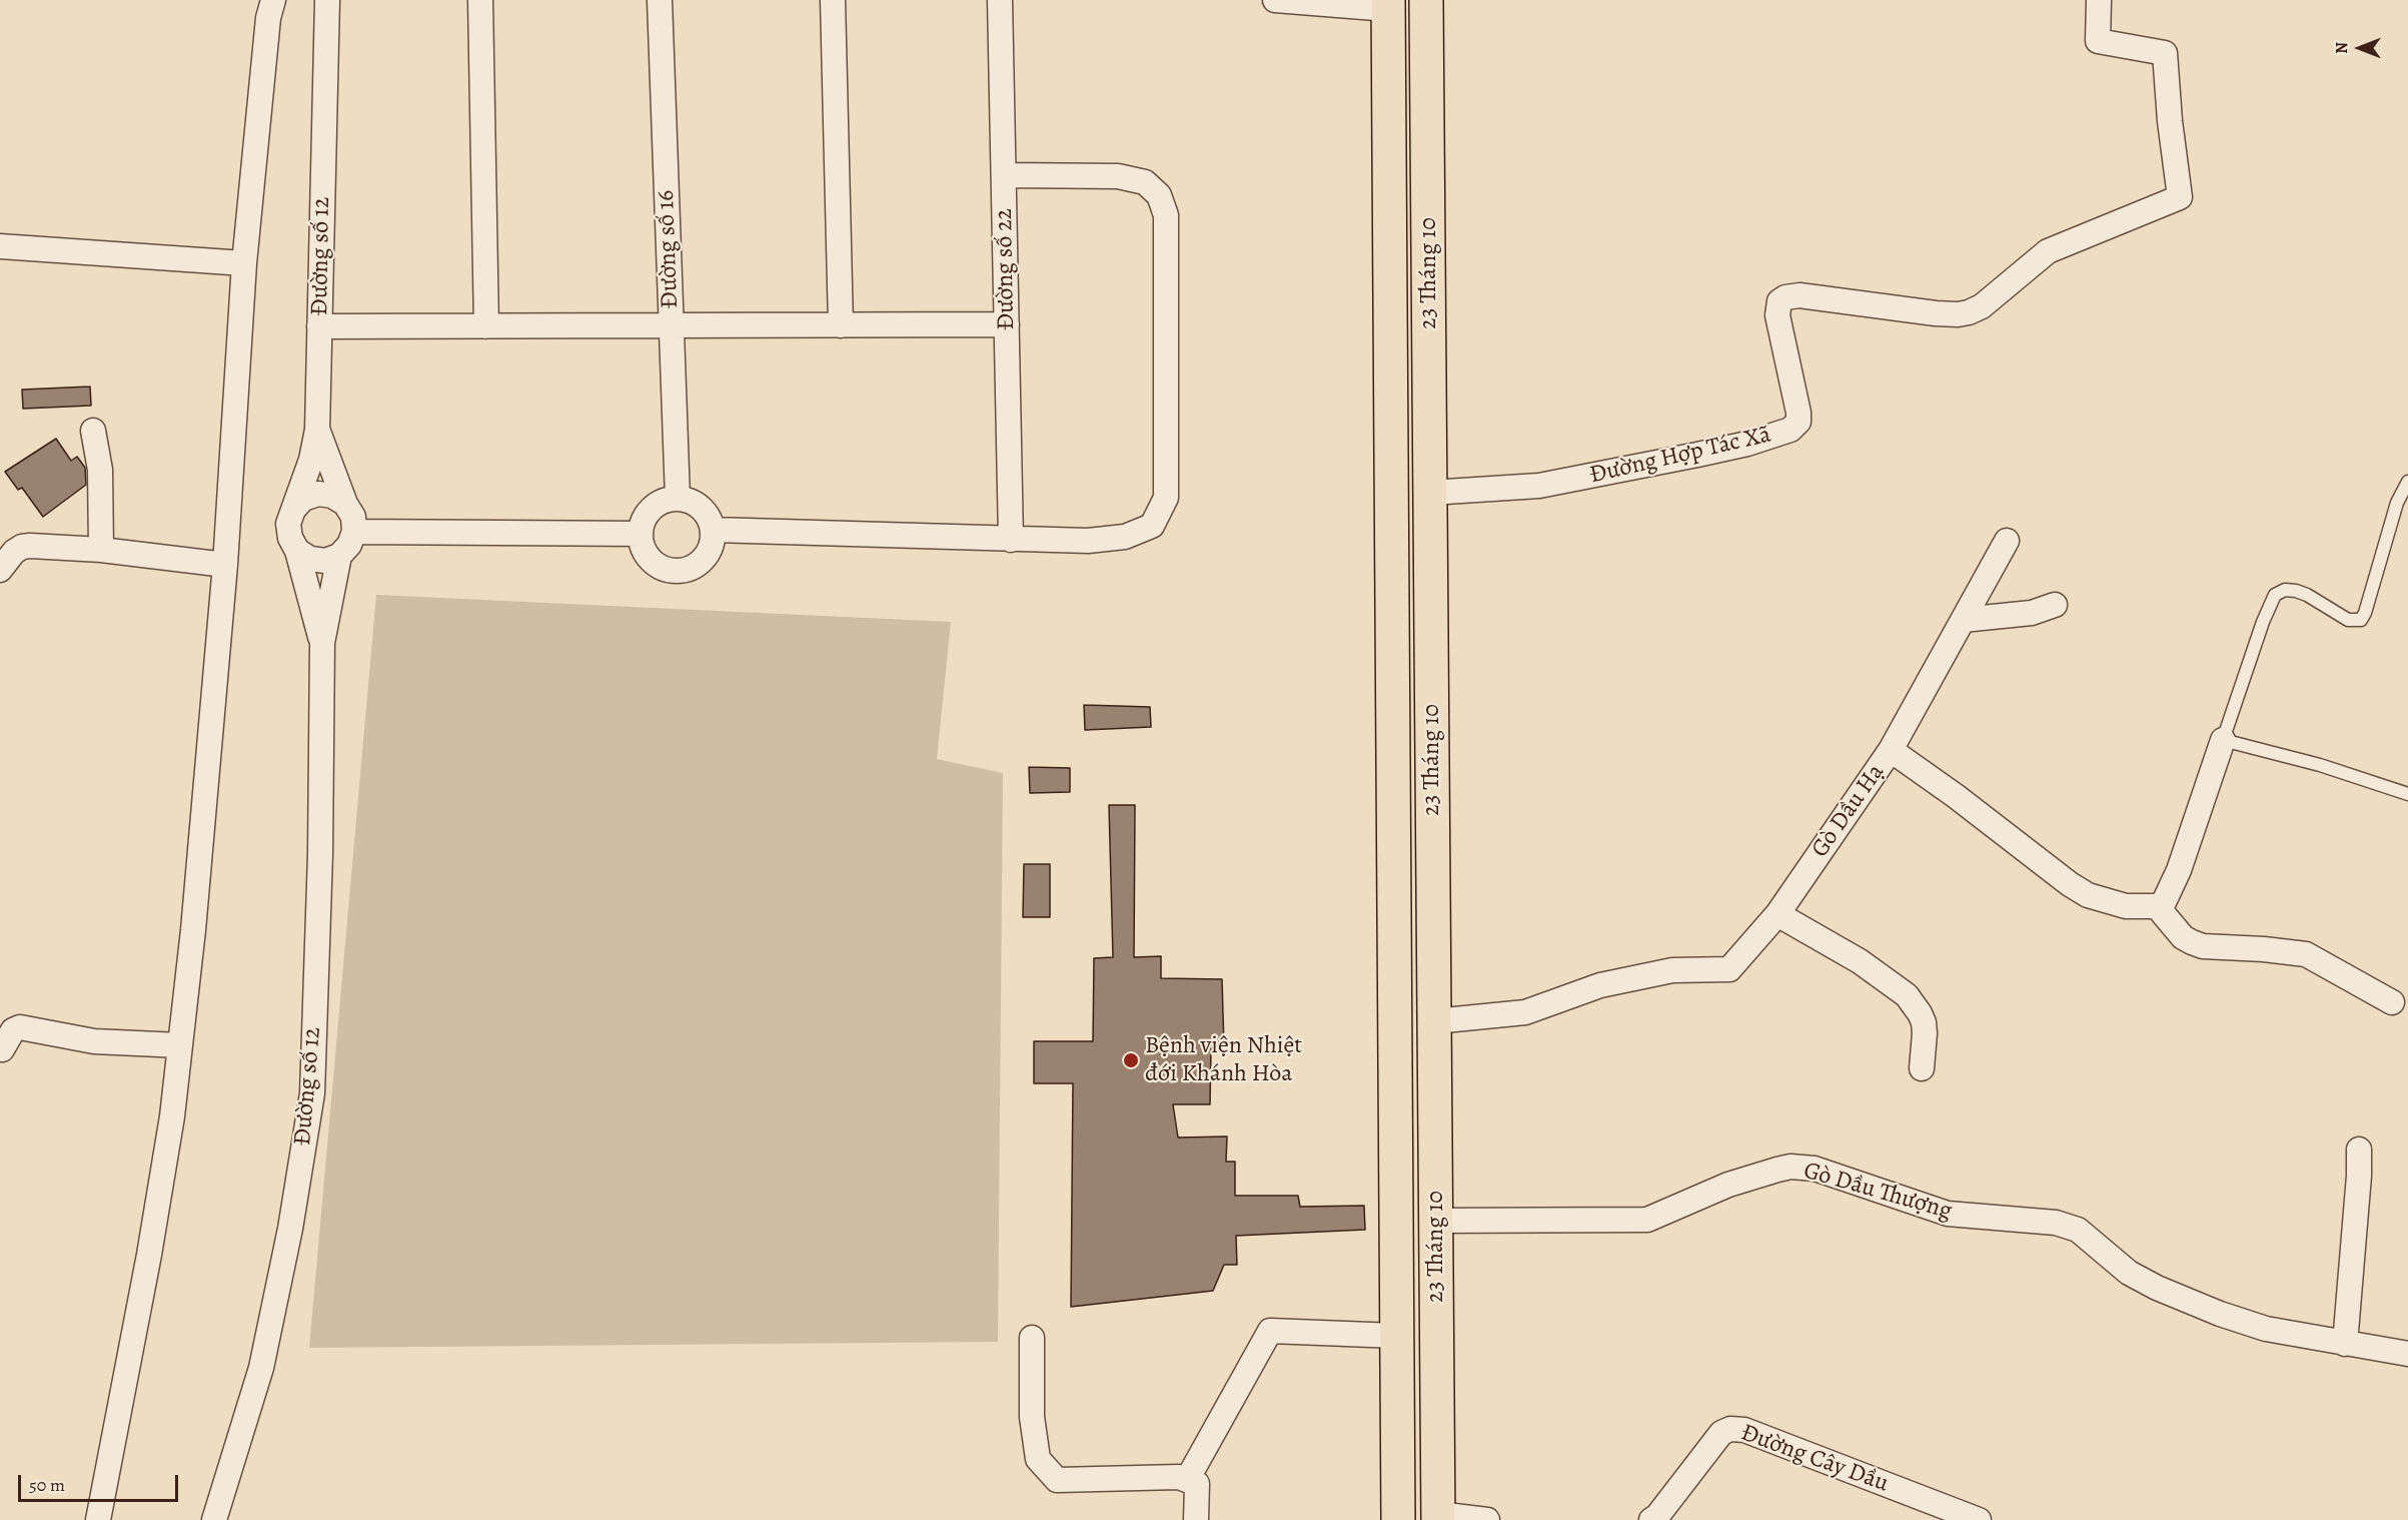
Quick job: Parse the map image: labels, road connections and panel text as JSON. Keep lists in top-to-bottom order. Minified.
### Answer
{"streets":{"main road":["23 Tháng 10"],"street":["Đường số 16","Đường số 12","Đường số 22","Đường Hợp Tác Xã","Gò Dầu Hạ","Gò Dầu Thượng","Đường Cây Dầu"]},"crossings":[["23 Tháng 10","Đường Hợp Tác Xã"],["23 Tháng 10","Gò Dầu Hạ"],["23 Tháng 10","Gò Dầu Thượng"]],"places":["Bệnh viện Nhiệt đới Khánh Hòa"],"scale_bar":"50 m","north":"left"}
